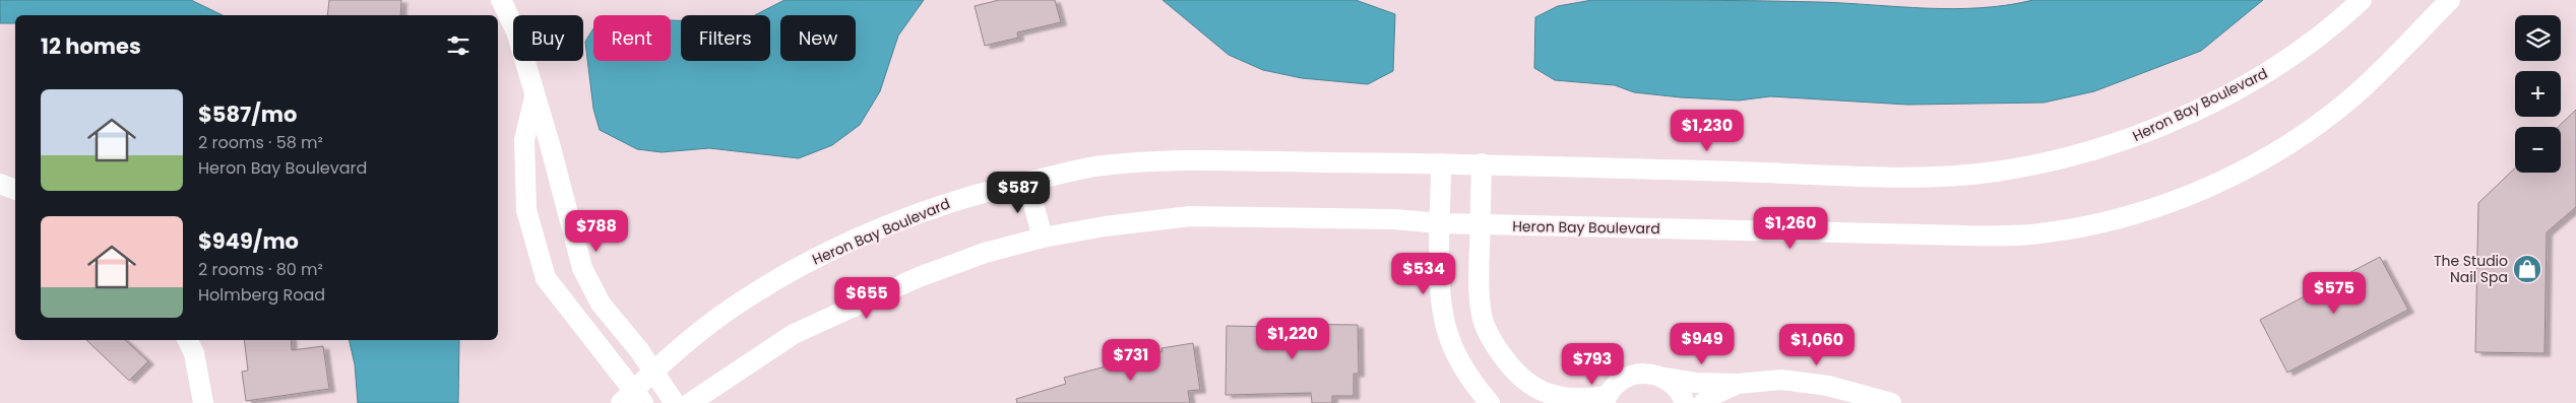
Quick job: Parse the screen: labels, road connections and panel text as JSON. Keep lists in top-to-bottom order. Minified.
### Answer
{"streets":{"street":["Heron Bay Boulevard"]},"places":{"shop":["The Studio Nail Spa"]},"page":{"map_buttons":["+","−"],"chip":["Buy","Rent","Filters","New"],"heading":"12 homes","list":[{"name":"$587/mo","note":"2 rooms · 58 m² · Heron Bay Boulevard"},{"name":"$949/mo","note":"2 rooms · 80 m² · Holmberg Road"}],"price":["$1,230","$587","$1,260","$788","$534","$575","$655","$1,220","$949","$1,060","$731","$793"]}}
